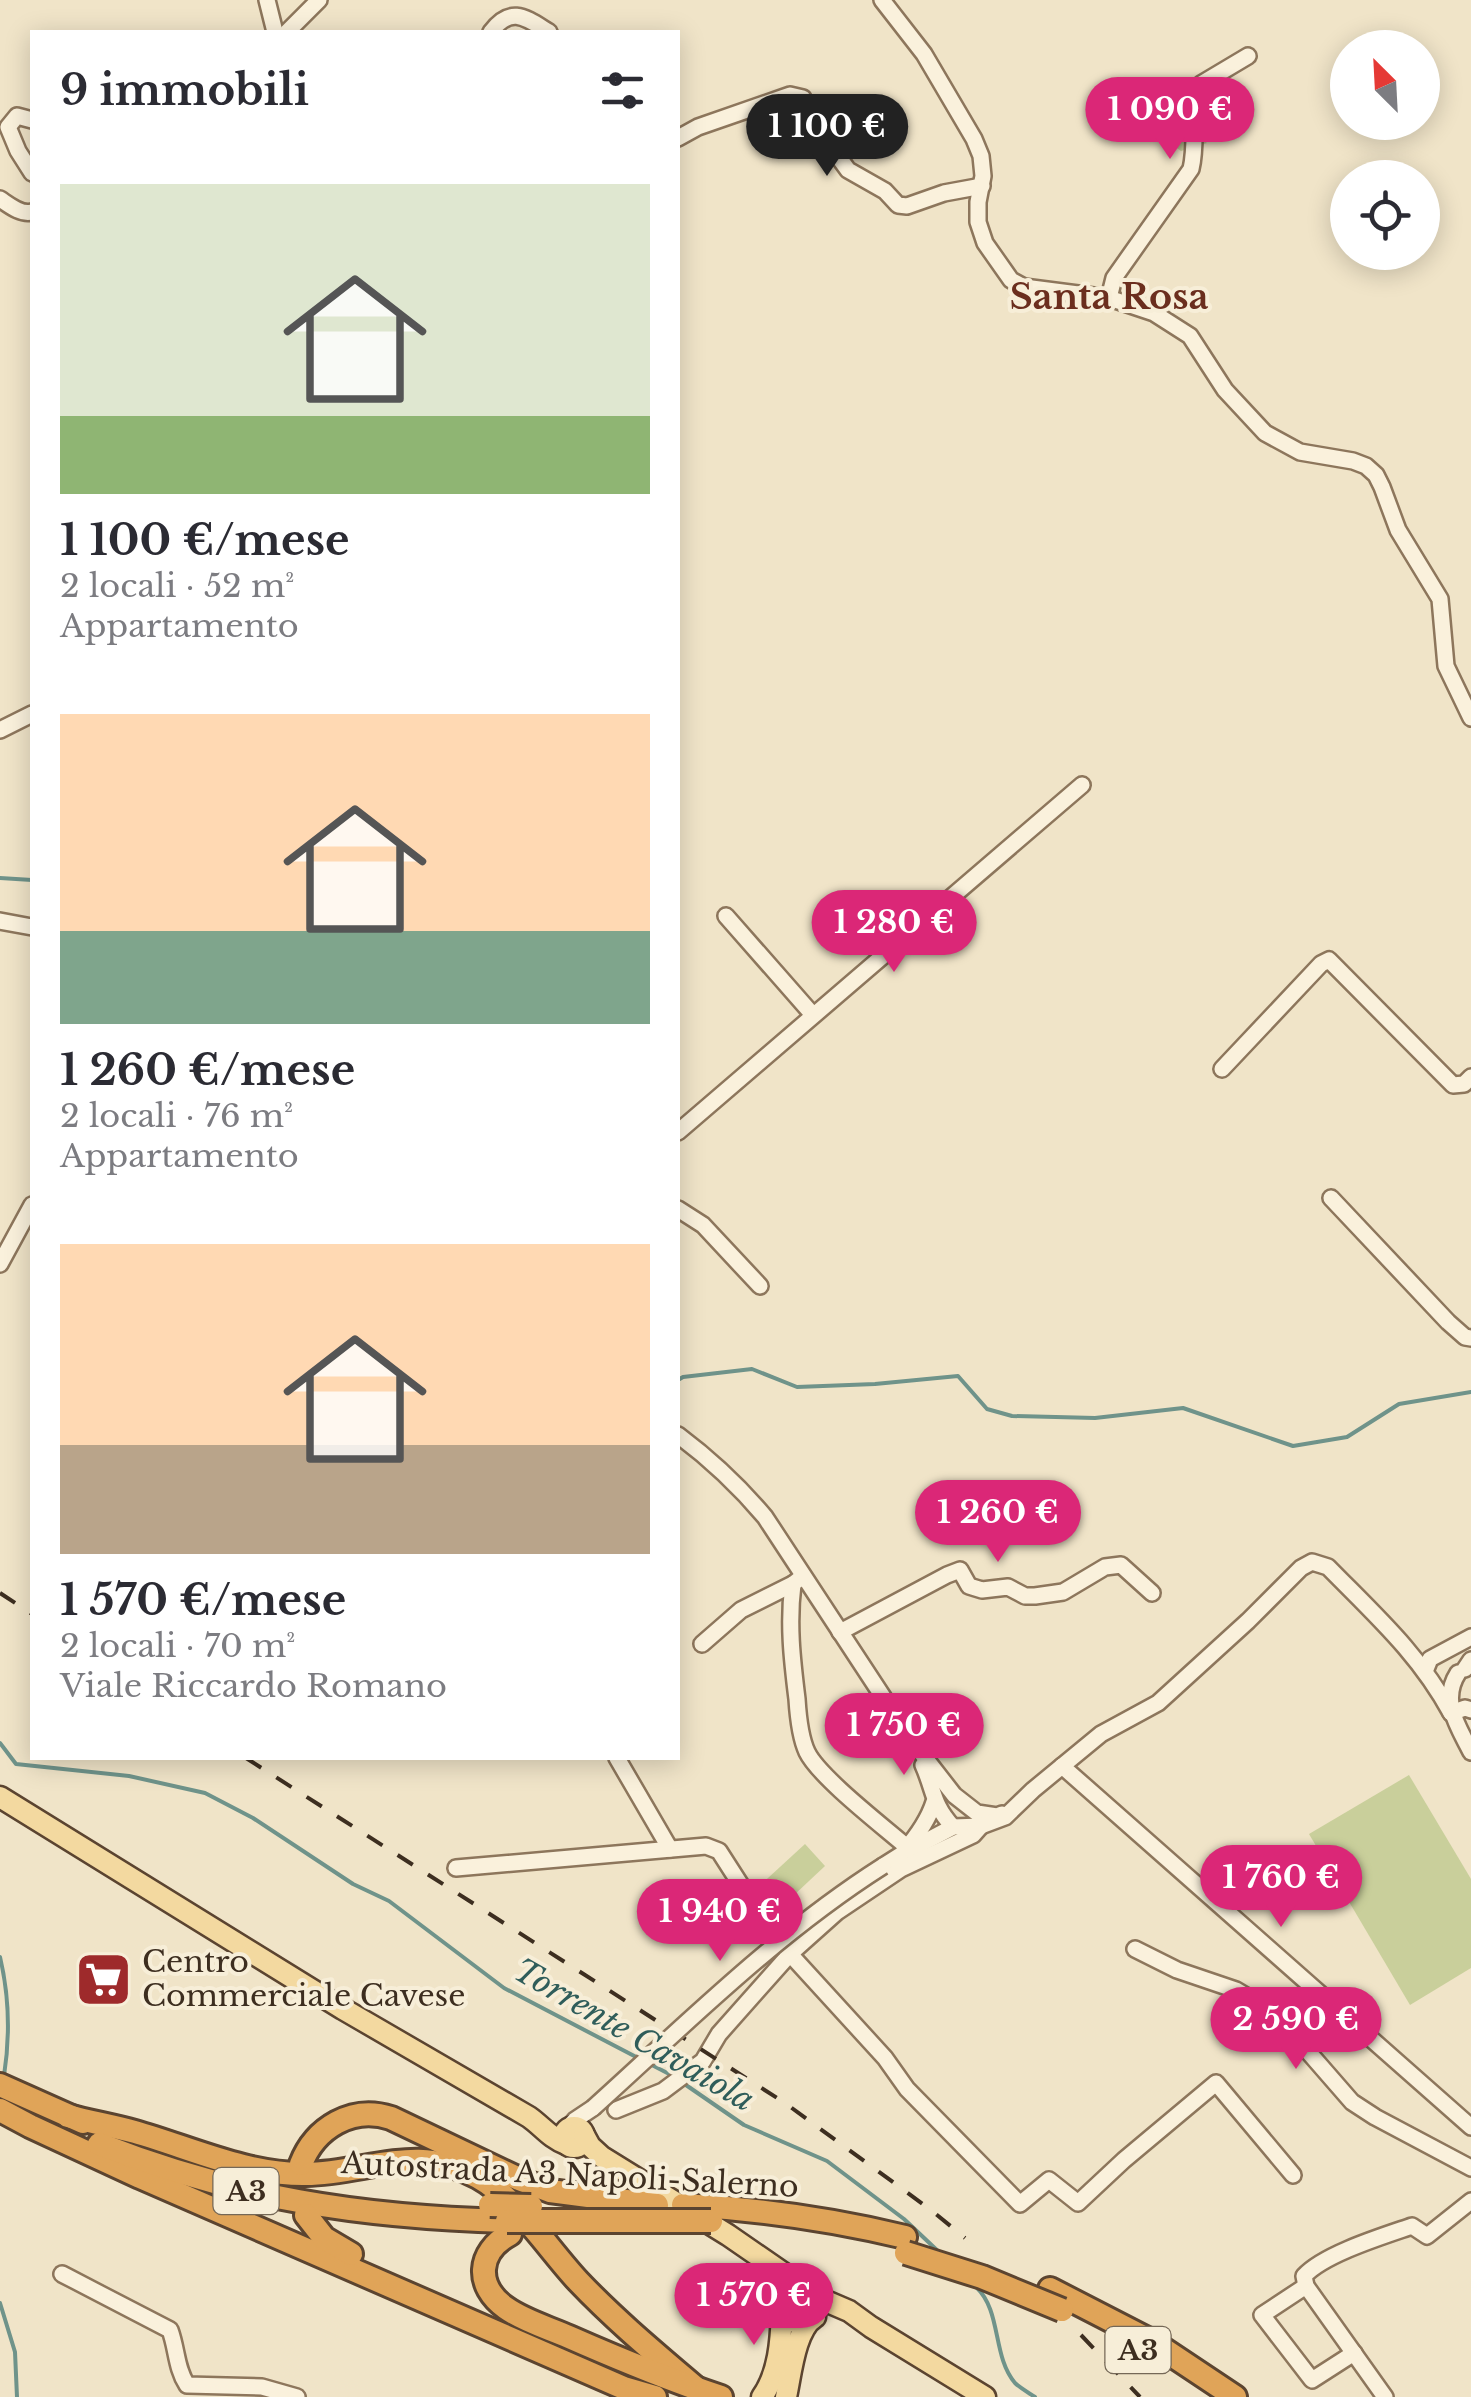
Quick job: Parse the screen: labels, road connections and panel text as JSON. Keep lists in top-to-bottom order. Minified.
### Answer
{"streets":{"highway":["Autostrada A3 Napoli-Salerno","A3"]},"crossings":[["Autostrada A3 Napoli-Salerno","A3"]],"districts":["Santa Rosa"],"water":["Torrente Cavaiola"],"places":{"supermarket":["Centro Commerciale Cavese"]},"north":"top left","page":{"heading":"9 immobili","price":["1 090 €","1 100 €","1 280 €","1 260 €","1 750 €","1 760 €","1 940 €","2 590 €","1 570 €"],"list":[{"name":"1 100 €/mese","note":"2 locali · 52 m² · Appartamento"},{"name":"1 260 €/mese","note":"2 locali · 76 m² · Appartamento"},{"name":"1 570 €/mese","note":"2 locali · 70 m² · Viale Riccardo Romano"}]}}
